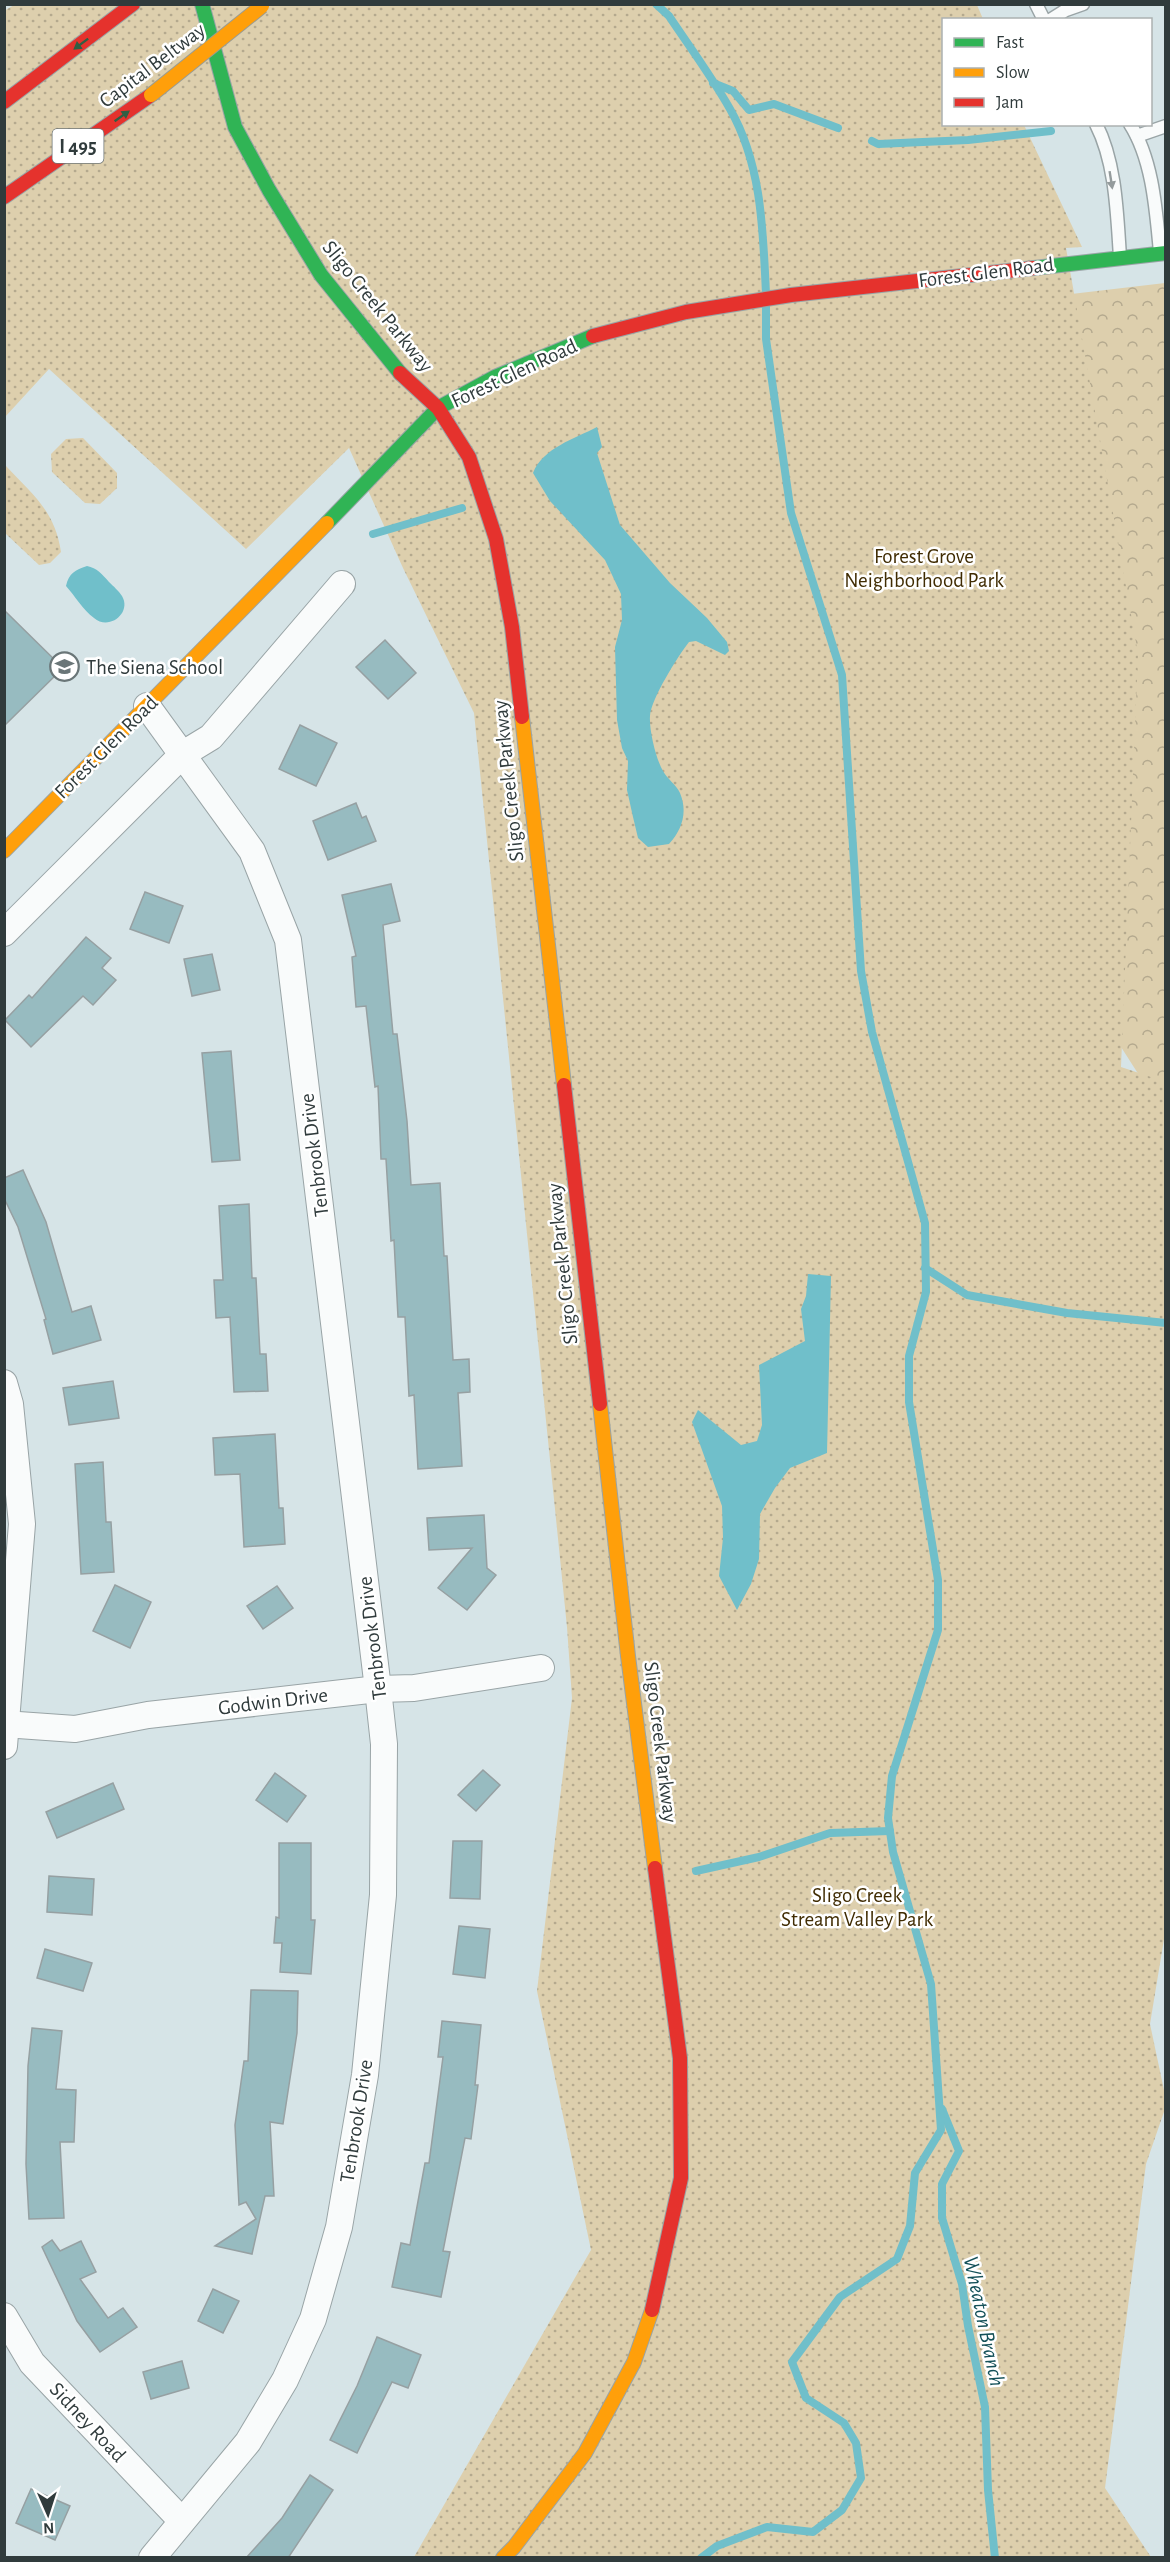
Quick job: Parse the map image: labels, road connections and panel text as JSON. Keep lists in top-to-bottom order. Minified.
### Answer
{"streets":{"main road":["Capital Beltway","I 495","Forest Glen Road","Sligo Creek Parkway"],"street":["Tenbrook Drive","Godwin Drive","Sidney Road"]},"crossings":[["Forest Glen Road","Sligo Creek Parkway"],["Forest Glen Road","Tenbrook Drive"],["Tenbrook Drive","Godwin Drive"],["Tenbrook Drive","Sidney Road"]],"water":["Wheaton Branch"],"parks":["Forest Grove Neighborhood Park","Sligo Creek Stream Valley Park"],"places":{"school or university":["The Siena School"]},"legend":["Fast","Slow","Jam"],"north":"bottom"}
